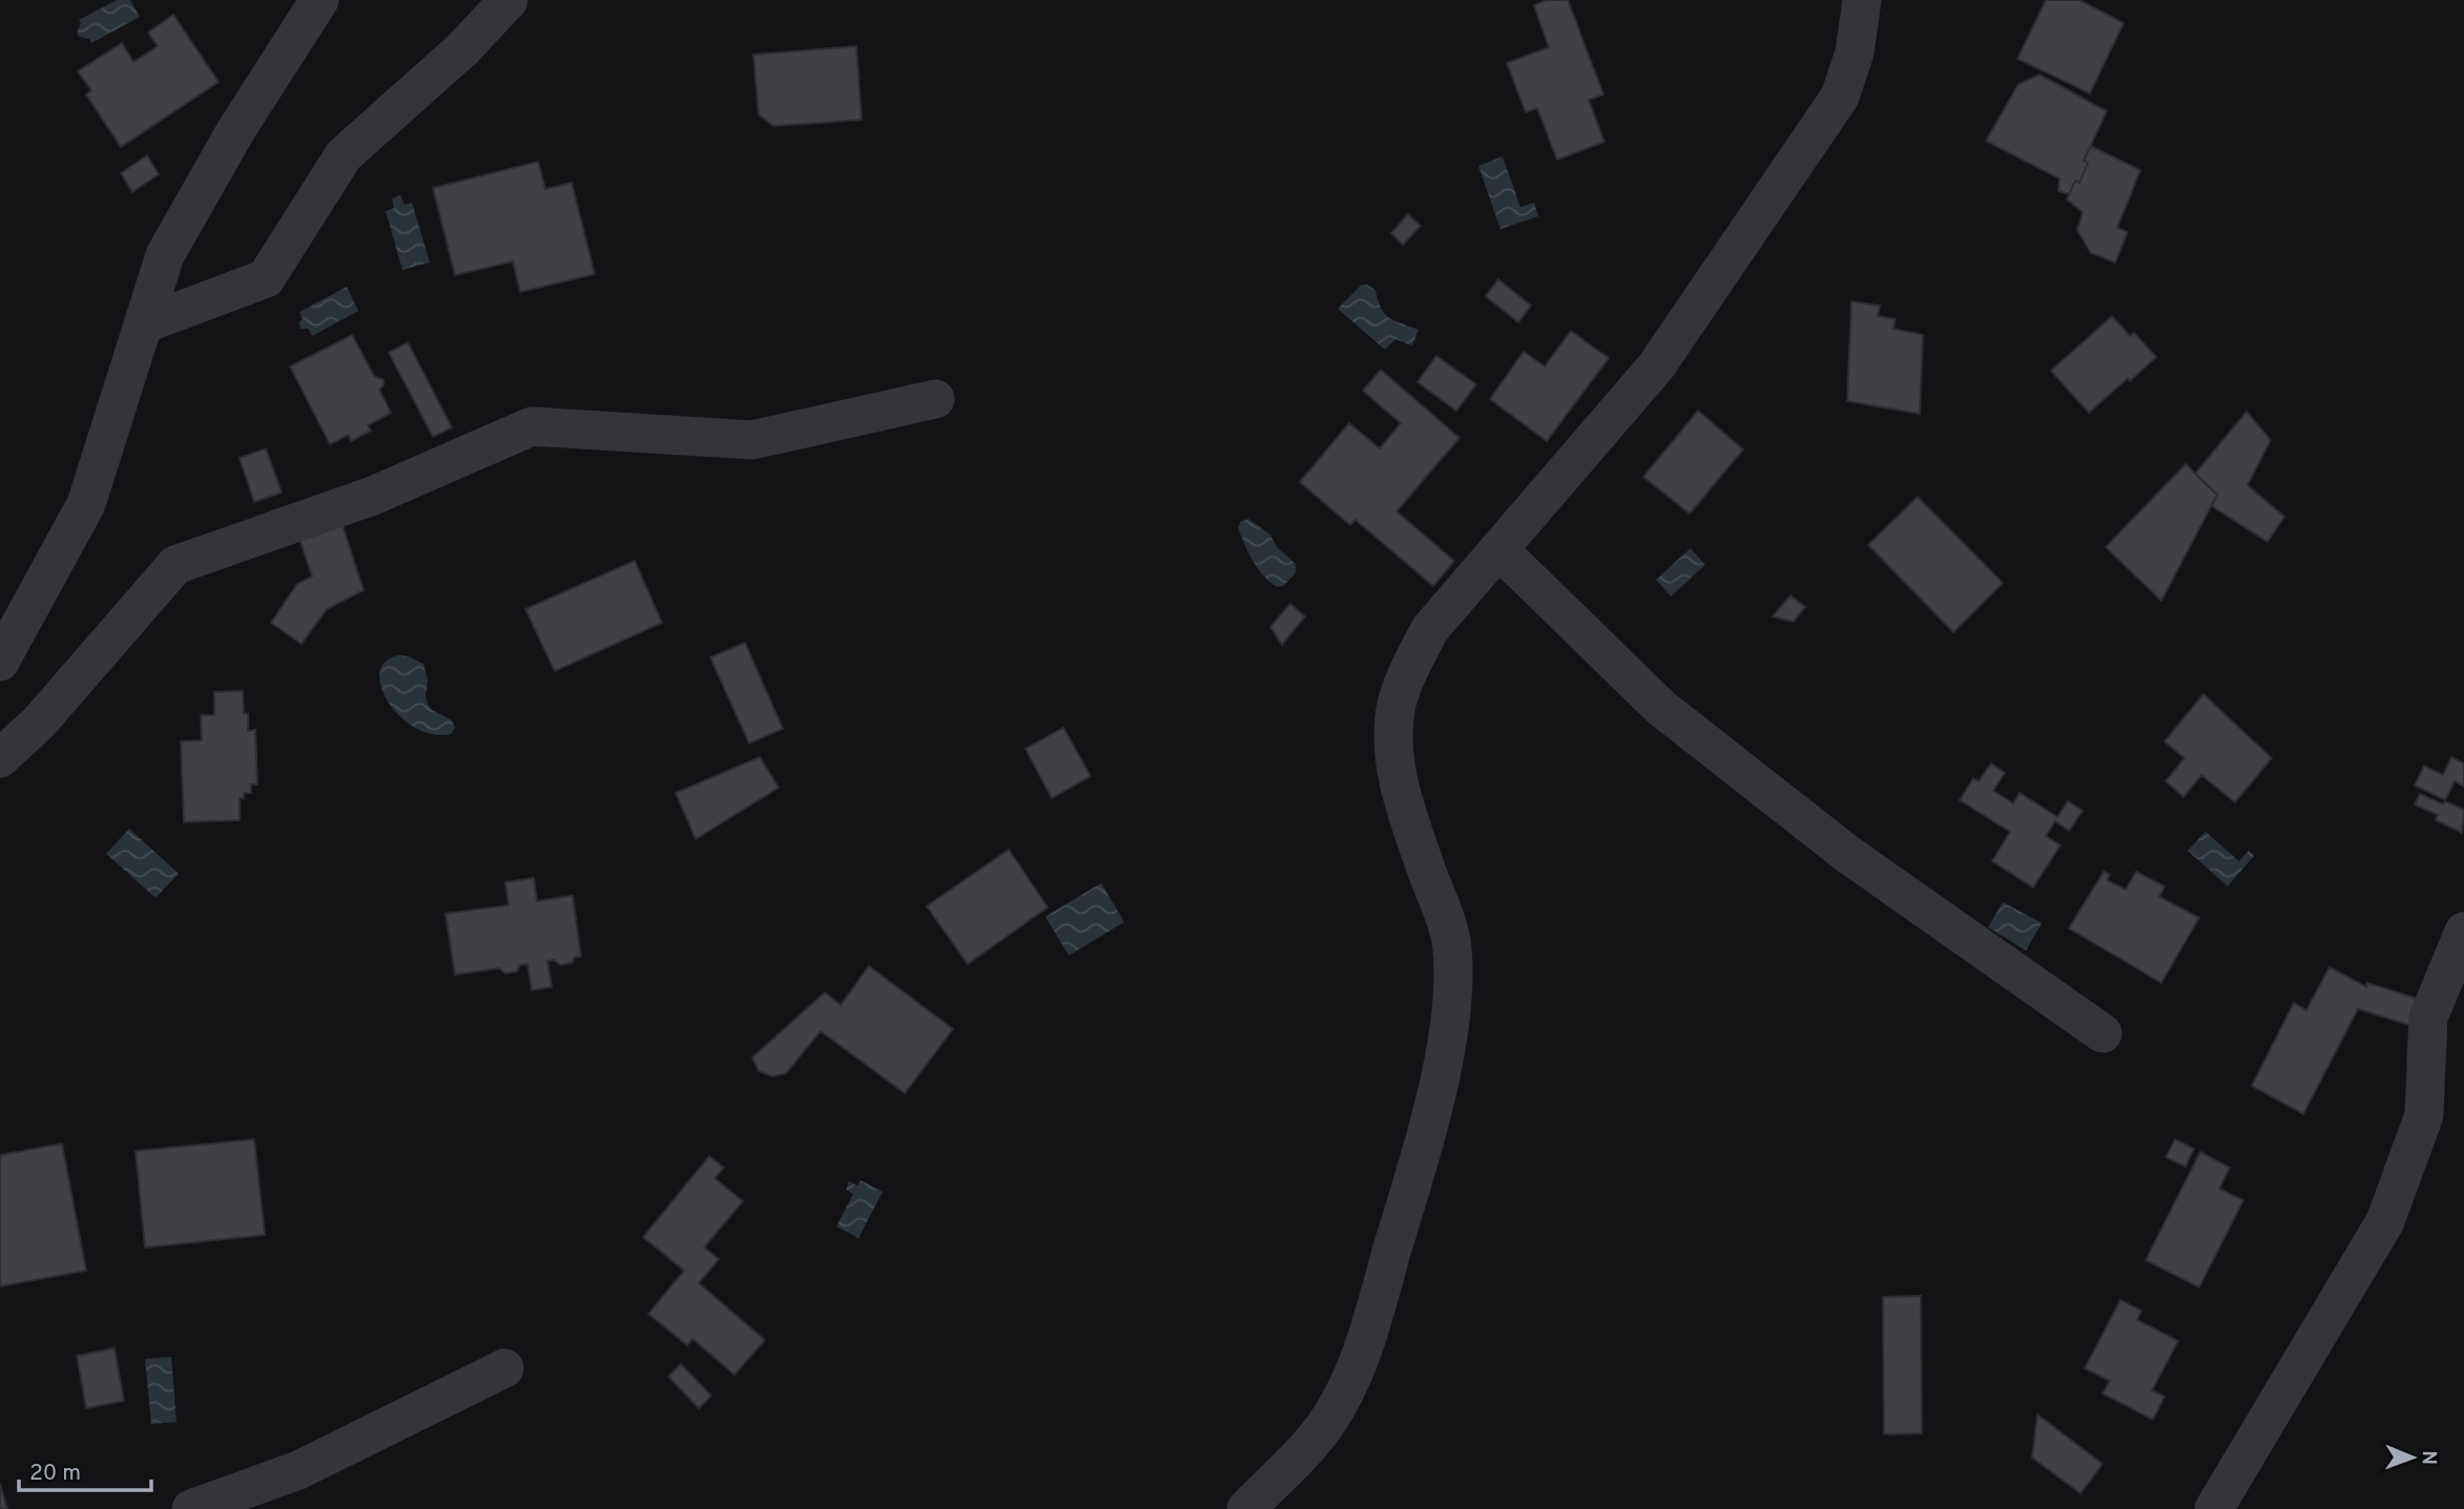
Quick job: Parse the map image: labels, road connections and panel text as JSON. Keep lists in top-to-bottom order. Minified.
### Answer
{"scale_bar":"20 m","north":"right"}
